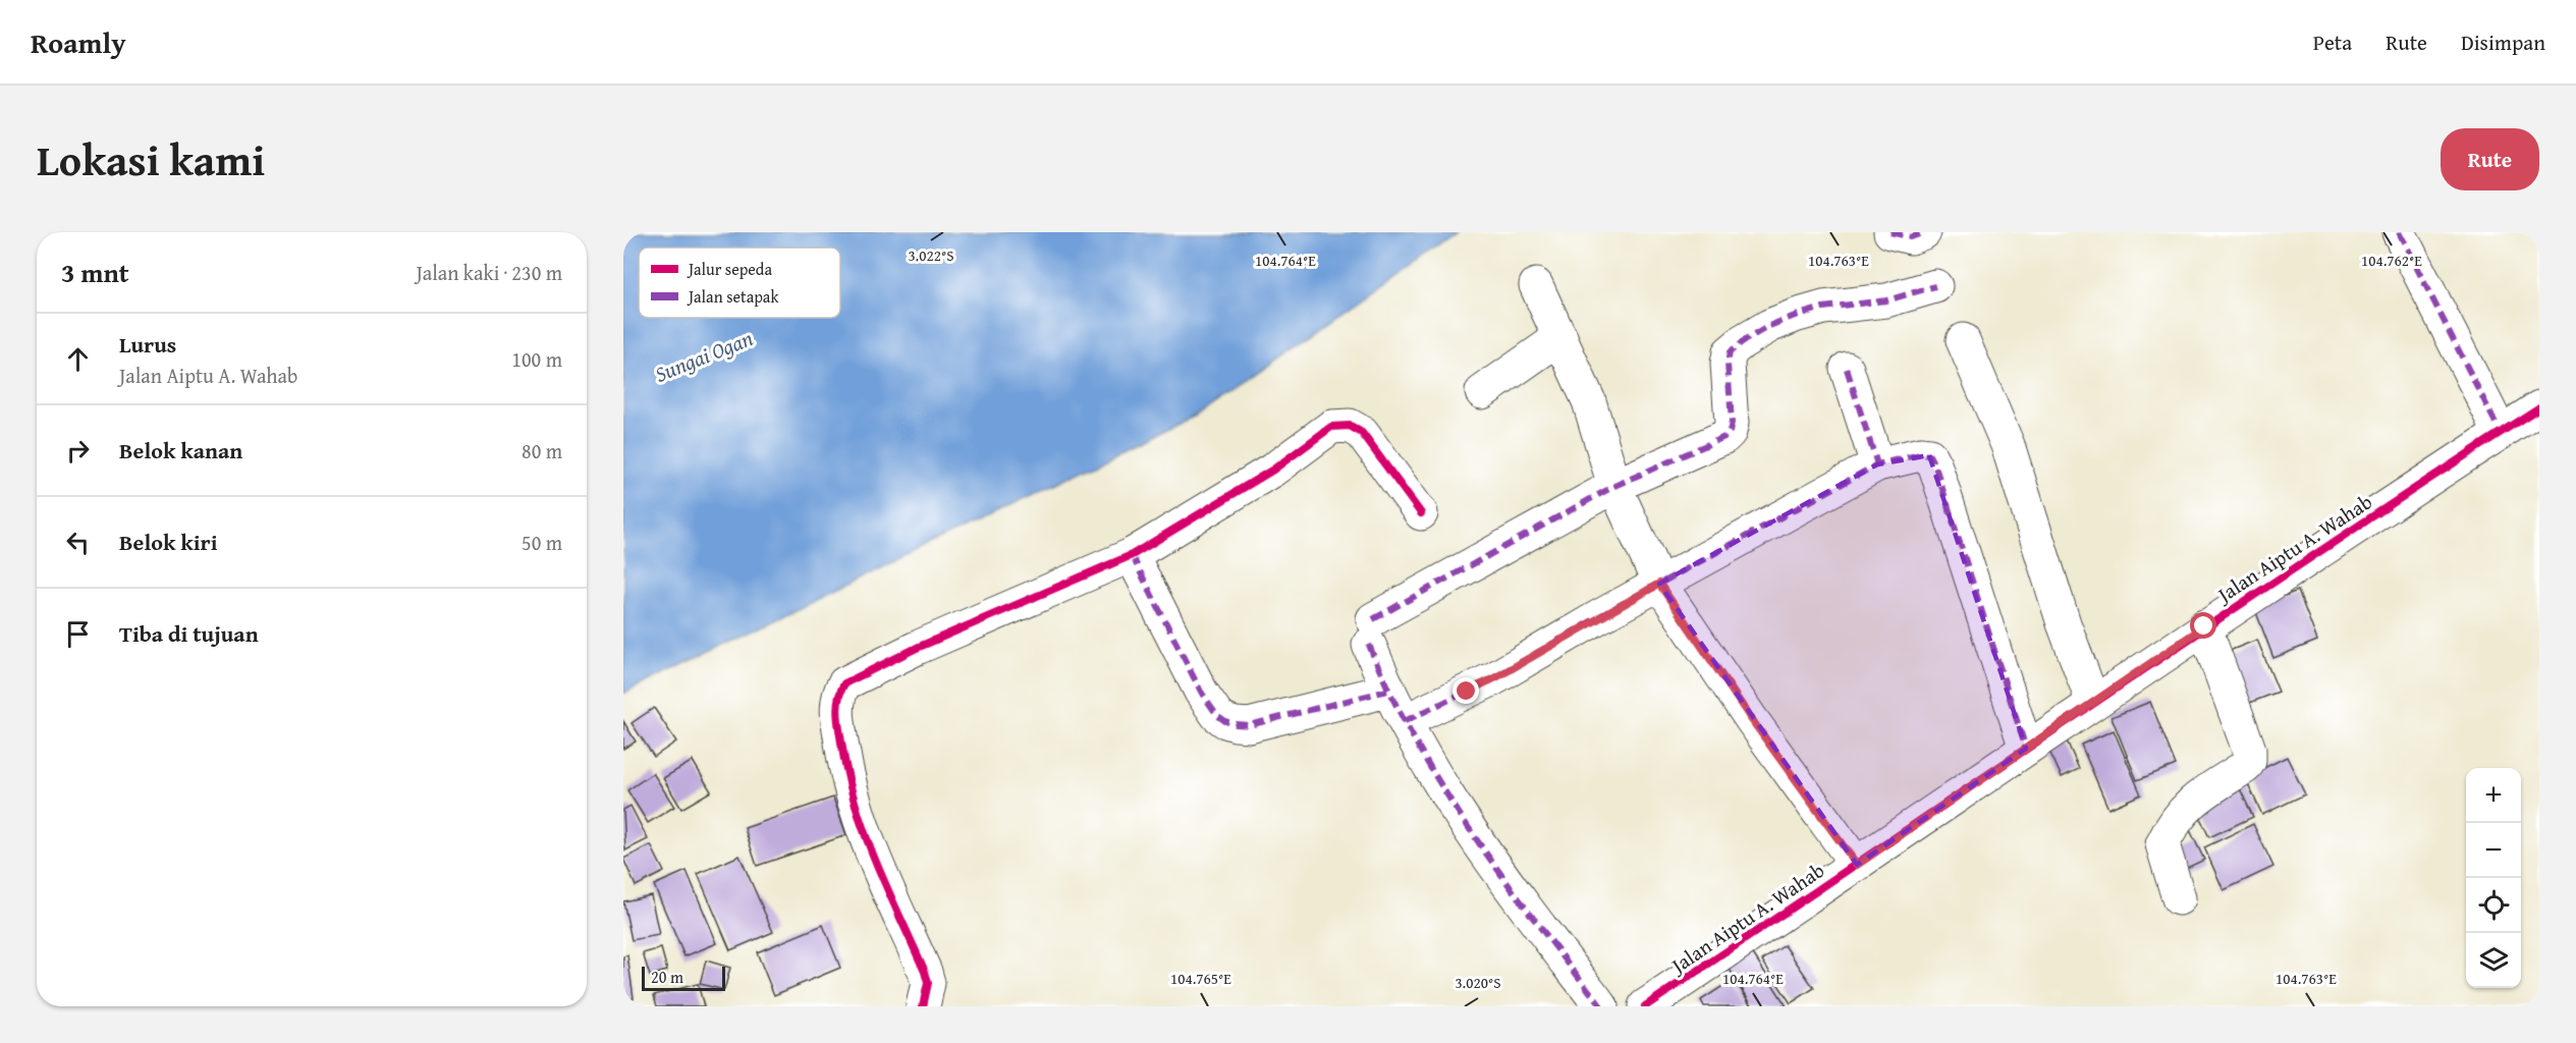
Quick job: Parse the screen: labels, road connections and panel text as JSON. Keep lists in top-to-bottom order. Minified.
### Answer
{"streets":{"street":["Jalan Aiptu A. Wahab"]},"water":["Sungai Ogan"],"legend":["Jalur sepeda","Jalan setapak"],"scale_bar":"20 m","page":{"header":"Roamly","nav":["Peta","Rute","Disimpan"],"title":"Lokasi kami","buttons":"Rute","heading":["3 mnt","Jalan kaki · 230 m"],"list":[["Lurus","Jalan Aiptu A. Wahab","100 m"],["Belok kanan","80 m"],["Belok kiri","50 m"],"Tiba di tujuan"],"map_buttons":["+","−"],"scale":"20 m"},"coordinates":["3.022°S","104.764°E","104.763°E","104.762°E","104.765°E","3.020°S"]}
